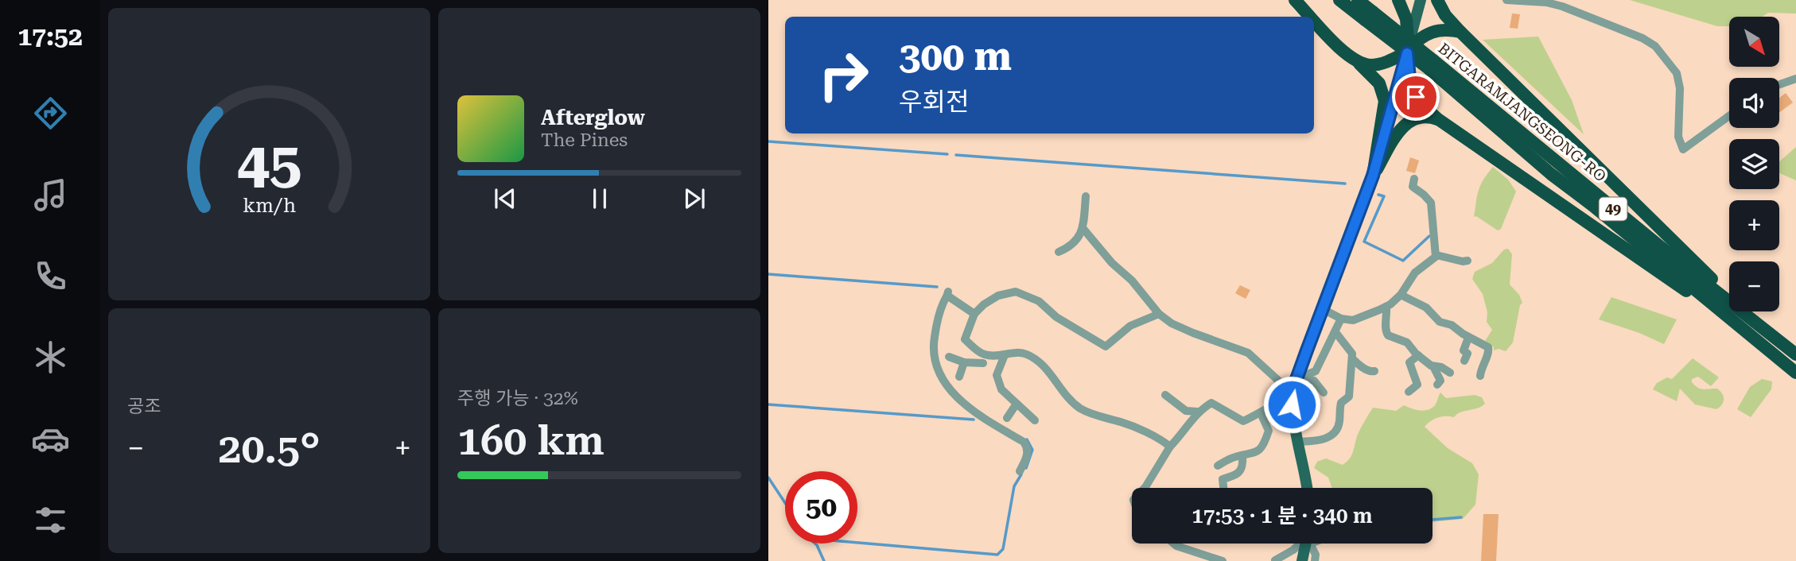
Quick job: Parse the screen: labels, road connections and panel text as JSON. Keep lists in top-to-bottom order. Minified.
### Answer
{"streets":{"highway":["BITGARAMJANGSEONG-RO","49"]},"crossings":[["BITGARAMJANGSEONG-RO","49"]],"north":"bottom right","page":{"tabs":"17:52","map_buttons":["+","−"],"turn":["300 m","우회전"],"song":["Afterglow","The Pines"],"tile":["공조",["주행 가능 · 32%","160 km"]],"heat":["−","20.5°","+"],"limit":"50","trip":"17:53 · 1 분 · 340 m","gauge":["45","km/h"]}}
